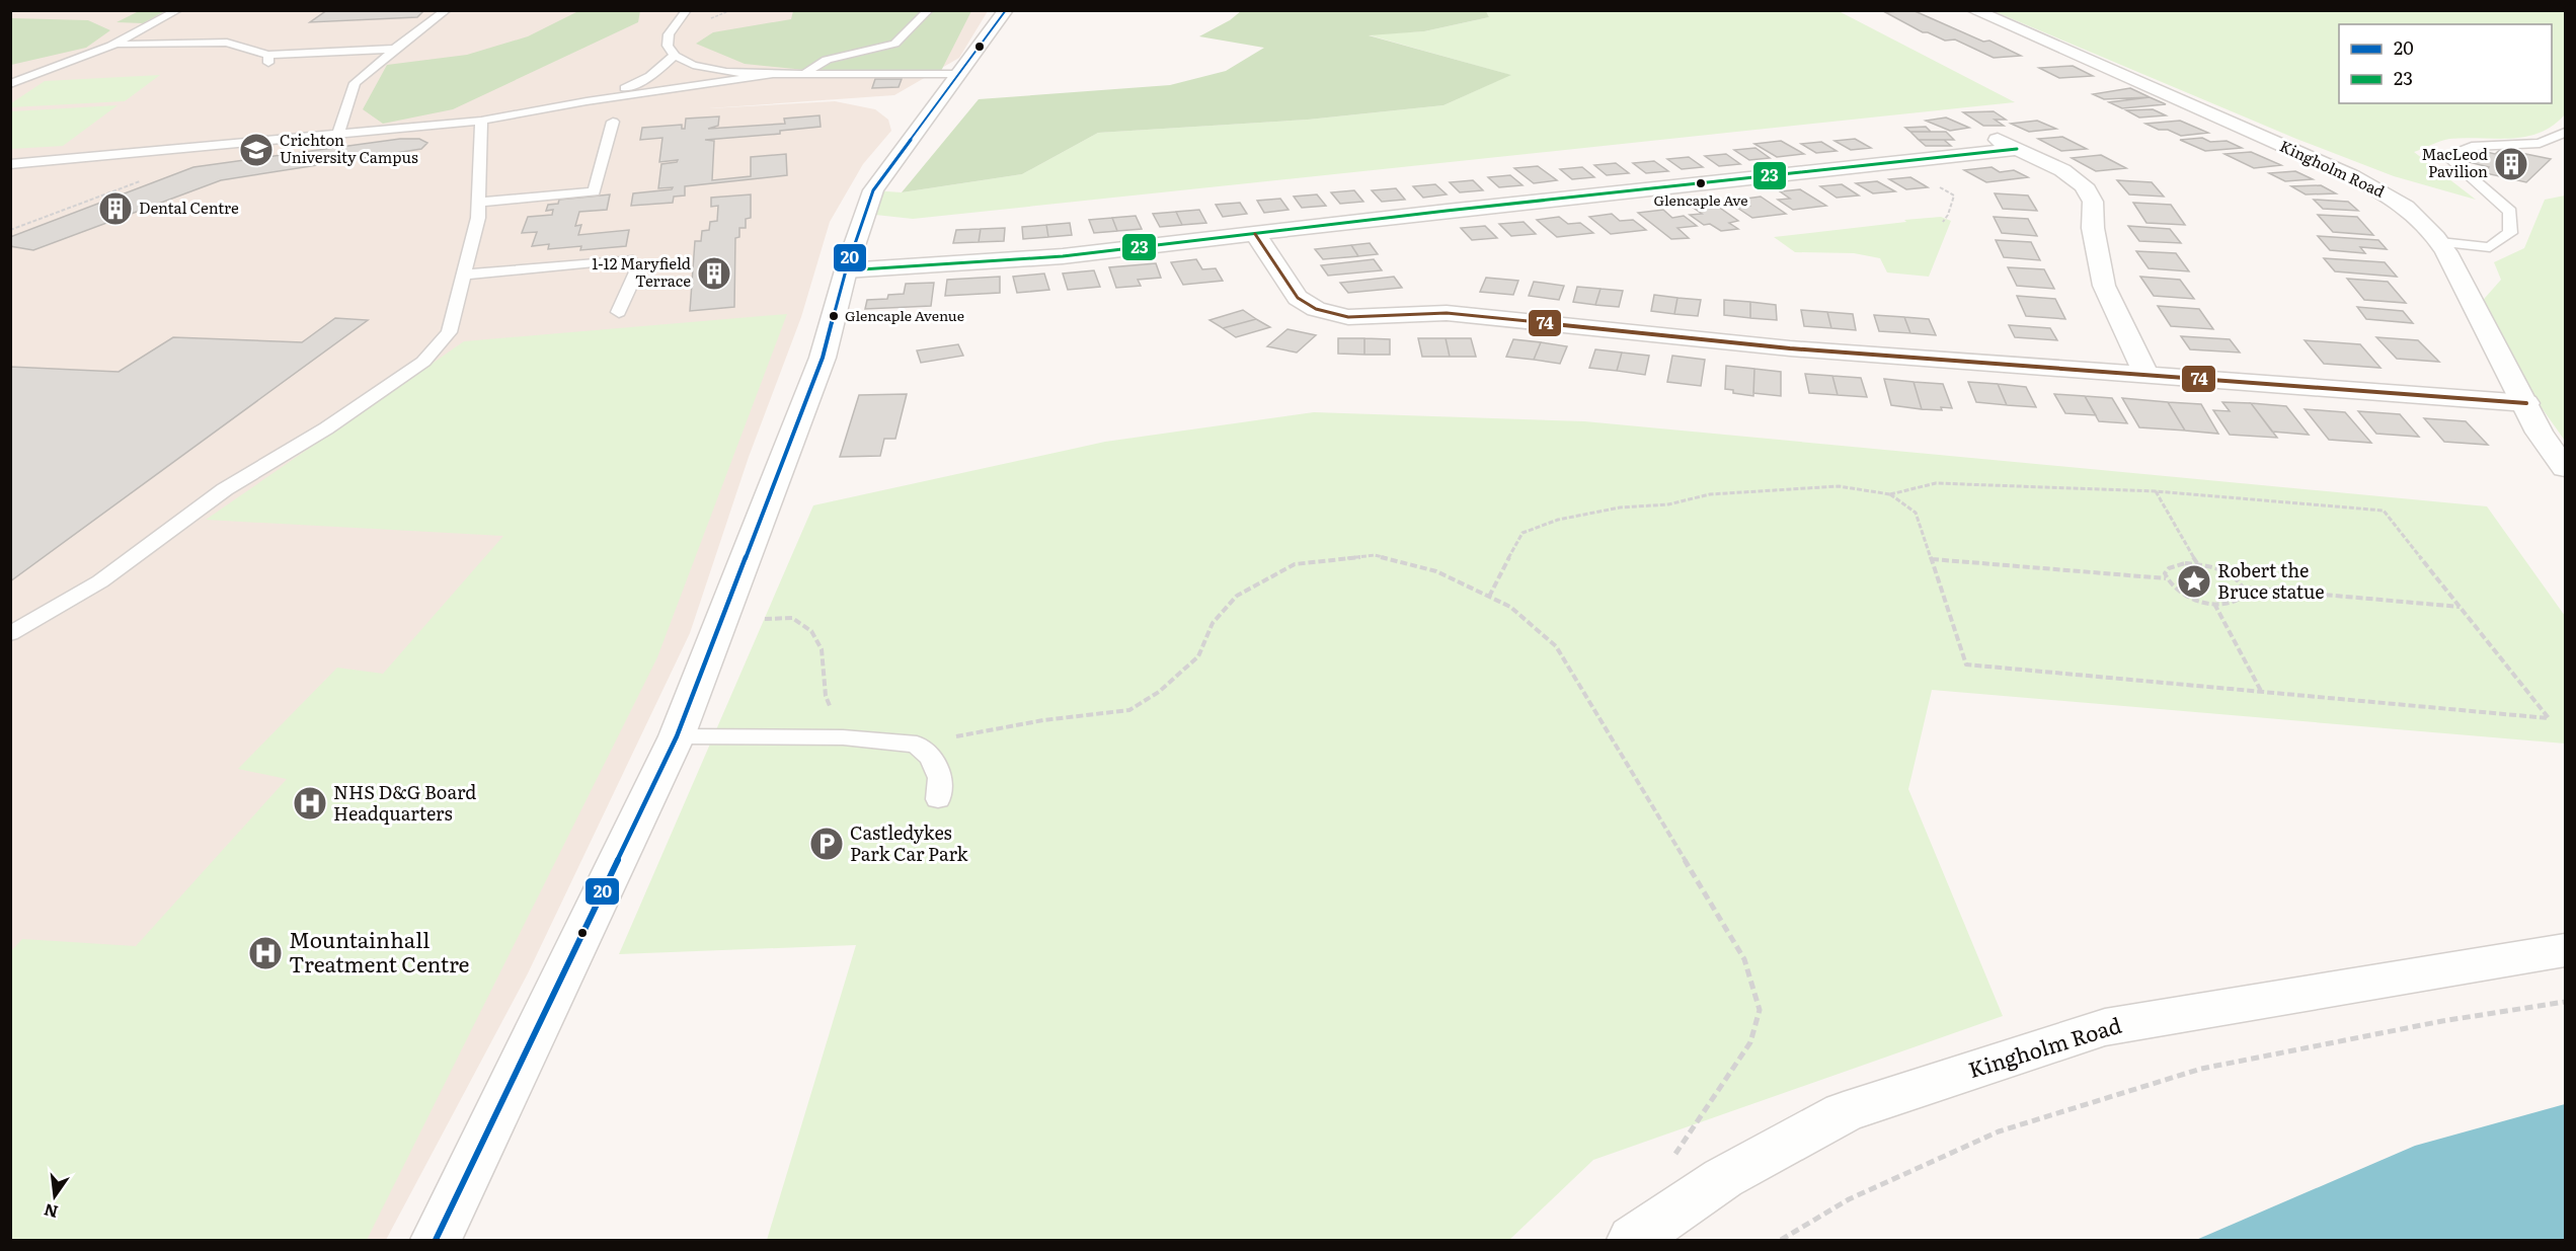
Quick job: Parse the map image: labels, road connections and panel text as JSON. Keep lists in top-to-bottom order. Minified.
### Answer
{"streets":{"main road":["Kingholm Road"]},"places":{"school or university":["Crichton University Campus"],"building":["MacLeod Pavilion","Dental Centre","1-12 Maryfield Terrace"],"other":["Glencaple Ave","Glencaple Avenue"],"place":["Robert the Bruce statue"],"hospital":["NHS D&G Board Headquarters","Mountainhall Treatment Centre"],"parking":["Castledykes Park Car Park"]},"lines":["transit line 20","transit line 23","transit line 74"],"legend":["20","23"],"north":"bottom"}
